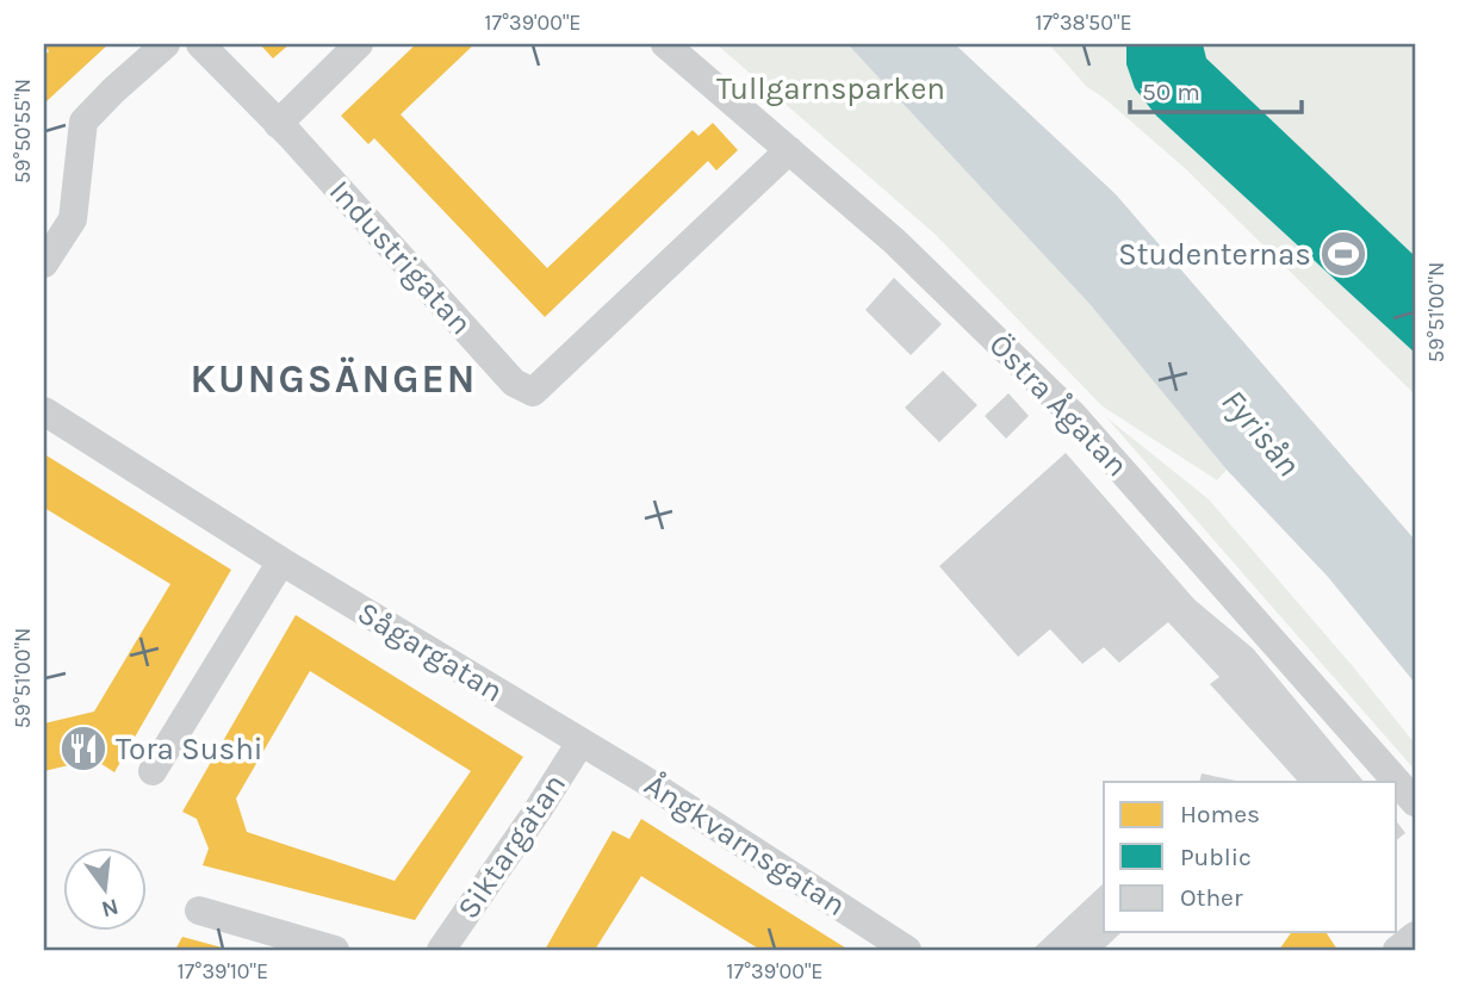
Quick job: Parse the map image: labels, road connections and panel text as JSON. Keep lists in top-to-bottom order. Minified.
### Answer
{"streets":{"street":["Industrigatan","Östra Ågatan","Sågargatan","Ångkvarnsgatan","Siktargatan"]},"crossings":[["Industrigatan","Östra Ågatan"],["Sågargatan","Ångkvarnsgatan"],["Sågargatan","Siktargatan"],["Ångkvarnsgatan","Siktargatan"]],"districts":["KUNGSÄNGEN"],"water":["Fyrisån"],"parks":["Tullgarnsparken"],"places":{"sports":["Studenternas"],"restaurant":["Tora Sushi"]},"legend":["Homes","Public","Other"],"scale_bar":"50 m","north":"bottom","coordinates":["17°39'00\"E","17°38'50\"E","59°50'55\"N","59°51'00\"N","17°39'10\"E"]}
